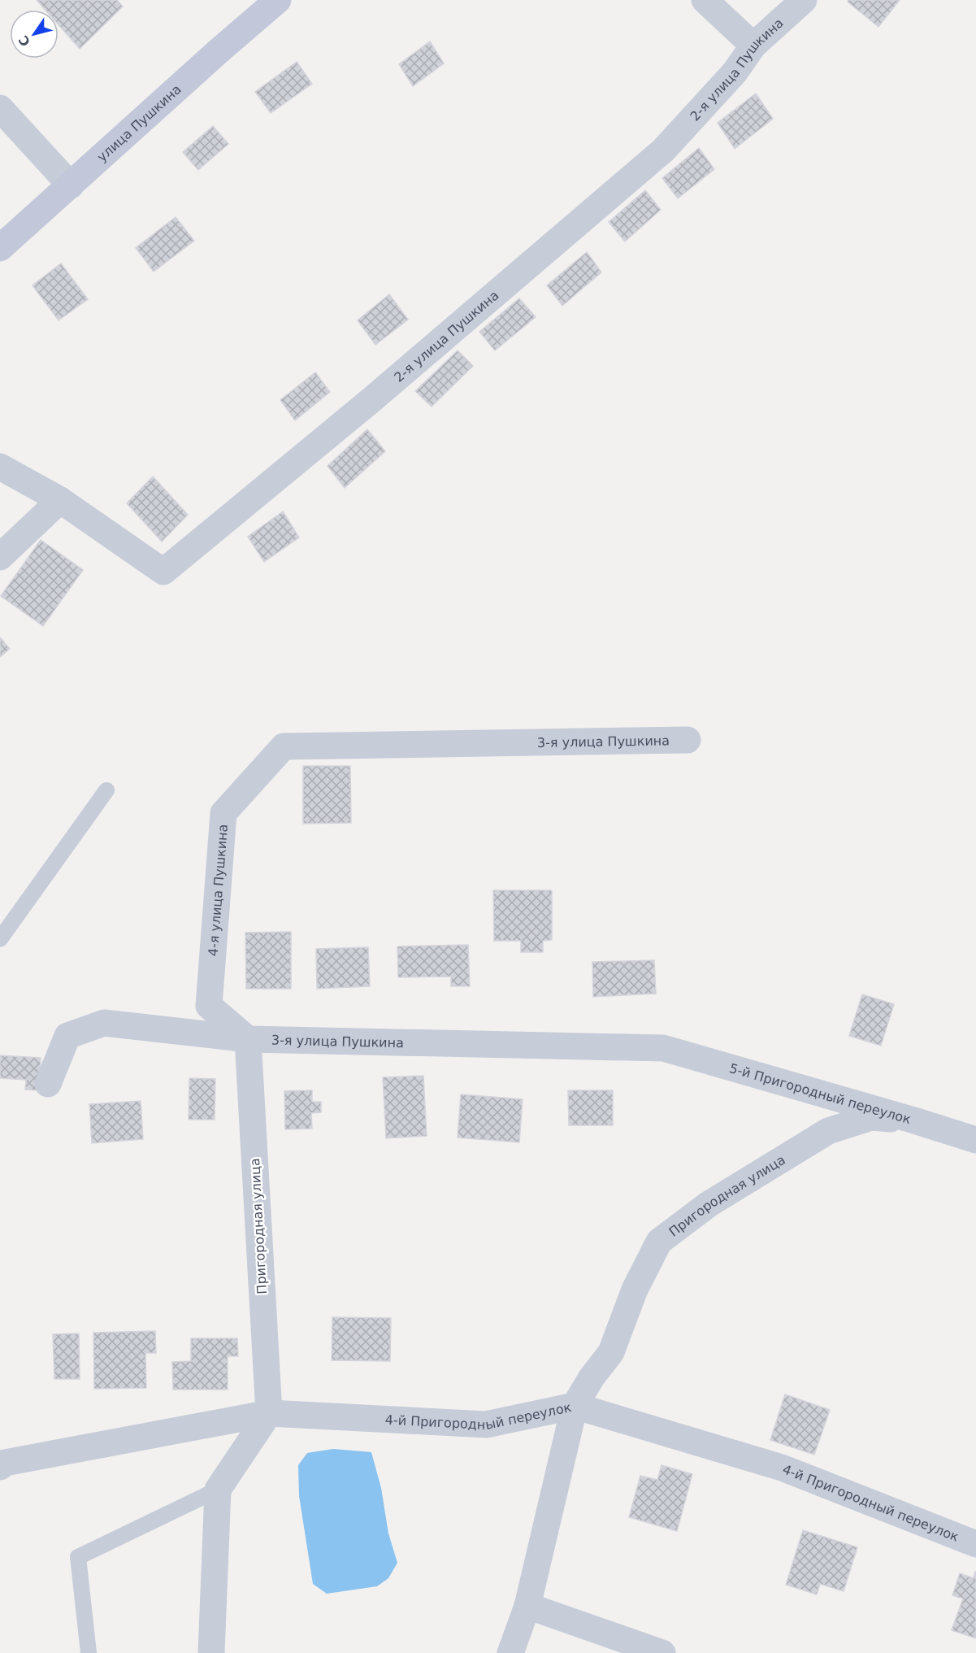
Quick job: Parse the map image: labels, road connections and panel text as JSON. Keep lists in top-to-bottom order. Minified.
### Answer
{"streets":{"main road":["улица Пушкина"],"street":["2-я улица Пушкина","3-я улица Пушкина","4-я улица Пушкина","5-й Пригородный переулок","Пригородная улица","4-й Пригородный переулок"]},"crossings":[["3-я улица Пушкина","4-я улица Пушкина"],["3-я улица Пушкина","5-й Пригородный переулок"],["3-я улица Пушкина","Пригородная улица"],["4-я улица Пушкина","Пригородная улица"],["5-й Пригородный переулок","Пригородная улица"],["Пригородная улица","4-й Пригородный переулок"]],"north":"bottom left"}
